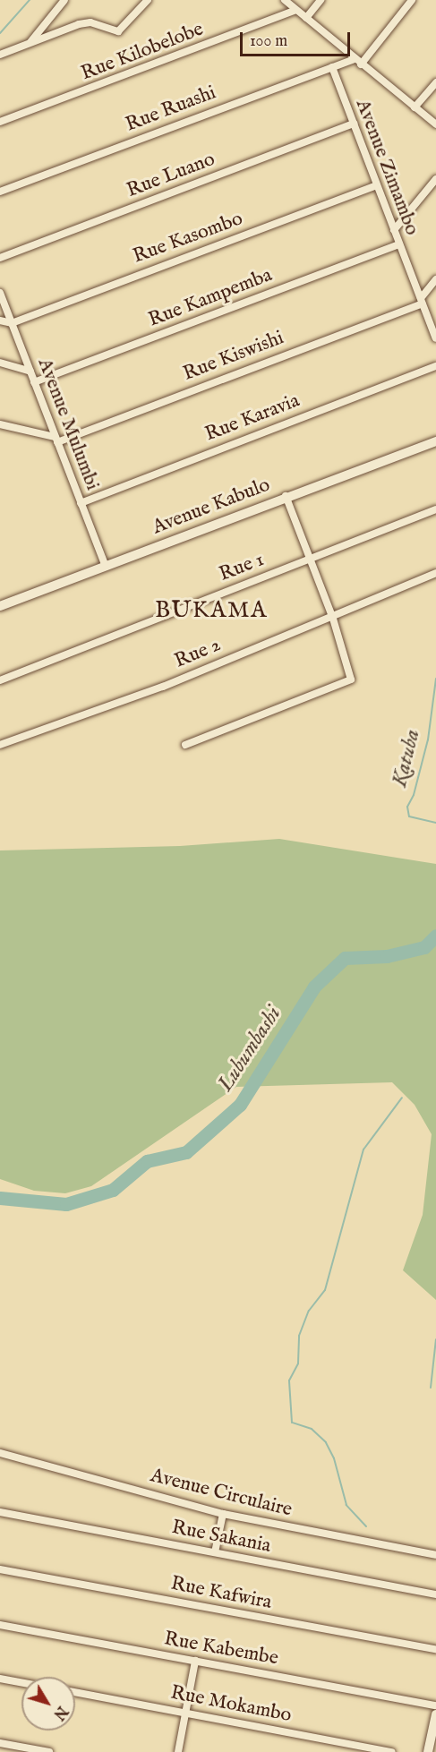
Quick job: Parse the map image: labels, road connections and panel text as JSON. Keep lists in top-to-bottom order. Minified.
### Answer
{"streets":{"street":["Rue Kilobelobe","Rue Ruashi","Avenue Zimambo","Rue Luano","Rue Kasombo","Rue Kampemba","Rue Kiswishi","Rue Karavia","Avenue Mulumbi","Avenue Kabulo","Rue 1","Rue 2","Avenue Circulaire","Rue Sakania","Rue Kafwira","Rue Kabembe","Rue Mokambo"]},"crossings":[["Rue Ruashi","Avenue Zimambo"],["Avenue Zimambo","Rue Luano"],["Avenue Zimambo","Rue Kasombo"],["Avenue Zimambo","Rue Kampemba"],["Avenue Zimambo","Rue Kiswishi"],["Rue Kasombo","Avenue Mulumbi"],["Rue Kampemba","Avenue Mulumbi"],["Rue Kiswishi","Avenue Mulumbi"],["Rue Karavia","Avenue Mulumbi"],["Avenue Mulumbi","Avenue Kabulo"]],"districts":["BUKAMA"],"water":["Katuba","Lubumbashi"],"scale_bar":"100 m","north":"bottom right"}
